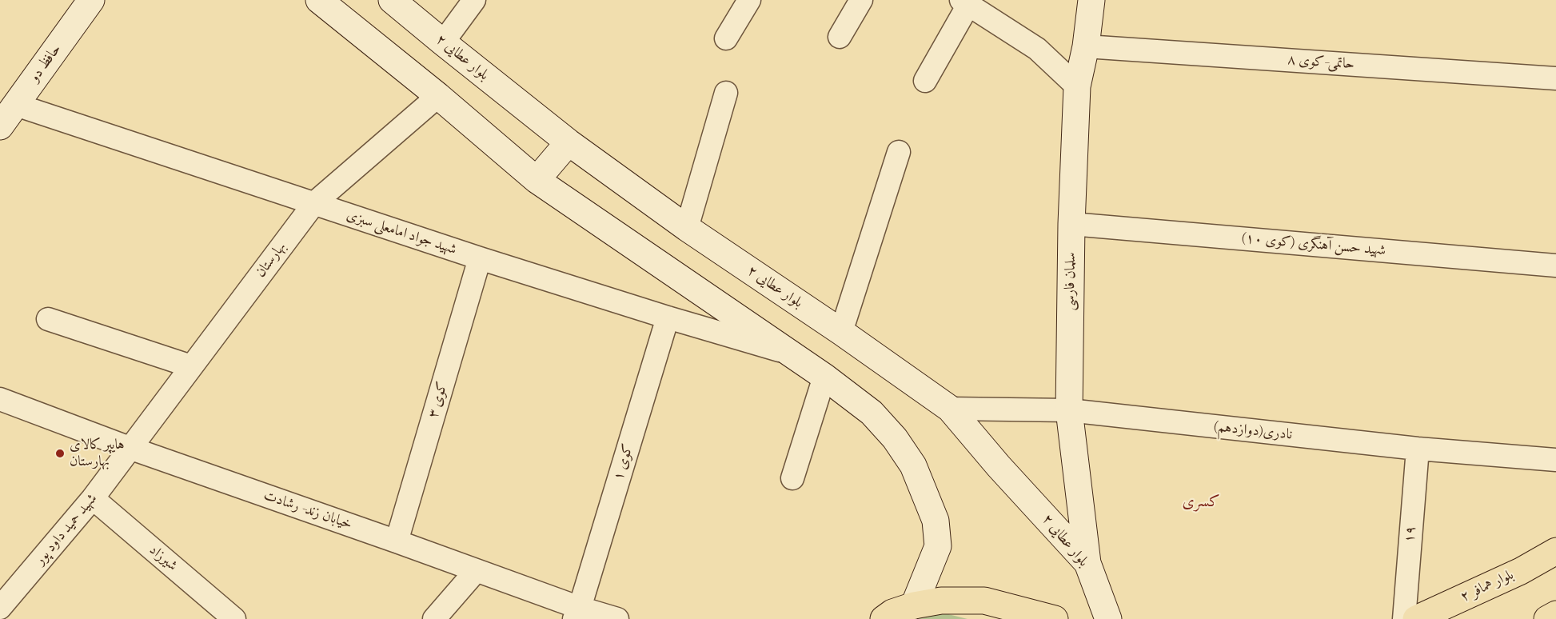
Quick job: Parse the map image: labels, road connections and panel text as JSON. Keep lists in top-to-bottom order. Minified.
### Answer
{"streets":{"main road":["بلوار همافر ۲"],"street":["بلوار عطایی ۲","حاتمی-کوی ۸","حافظ دو","شهید جواد امامعلی سبزی","شهید حسن آهنگری (کوی ۱۰)","بهارستان","سلمان فارسی","کوی ۳","نادری(دوازدهم)","کوی ۱","خیابان زند- رشادت","شهید حمید داود پور","۱۹","شیرزاد"]},"crossings":[["بلوار عطایی ۲","سلمان فارسی"],["بلوار عطایی ۲","نادری(دوازدهم)"],["حاتمی-کوی ۸","سلمان فارسی"],["حافظ دو","شهید جواد امامعلی سبزی"],["شهید جواد امامعلی سبزی","بهارستان"],["شهید جواد امامعلی سبزی","کوی ۳"],["شهید جواد امامعلی سبزی","کوی ۱"],["شهید حسن آهنگری (کوی ۱۰)","سلمان فارسی"],["بهارستان","خیابان زند- رشادت"],["بهارستان","شهید حمید داود پور"],["سلمان فارسی","نادری(دوازدهم)"],["کوی ۳","خیابان زند- رشادت"],["نادری(دوازدهم)","۱۹"],["کوی ۱","خیابان زند- رشادت"],["خیابان زند- رشادت","شهید حمید داود پور"],["شهید حمید داود پور","شیرزاد"]],"districts":["کسری"],"places":["هایپر کالای بهارستان"]}
